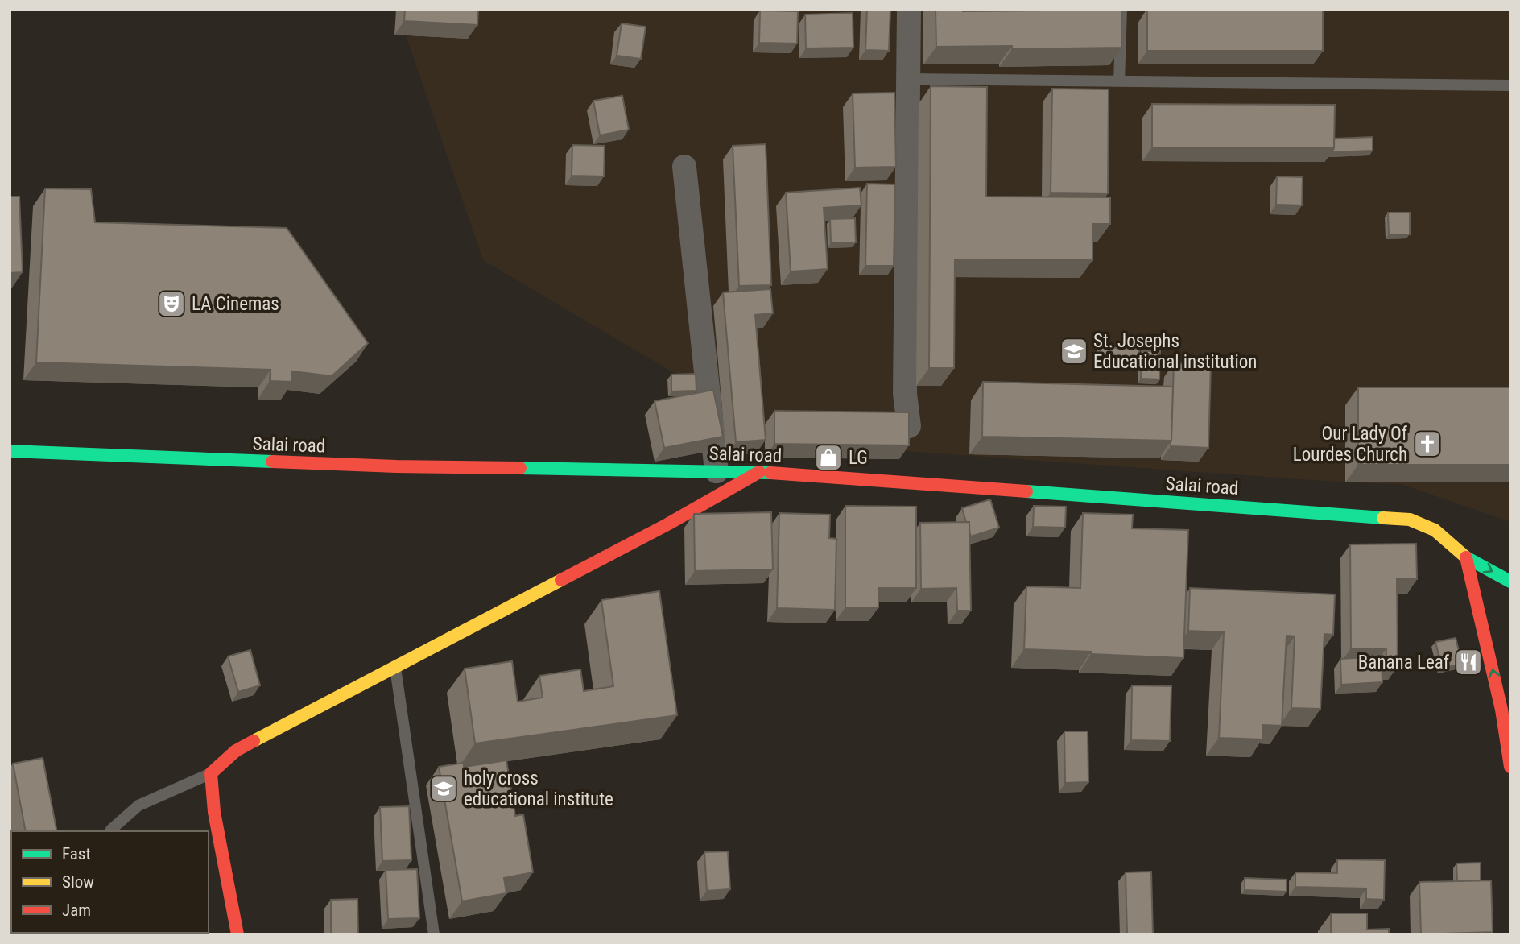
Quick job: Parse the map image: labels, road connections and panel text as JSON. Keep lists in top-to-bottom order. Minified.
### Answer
{"streets":{"main road":["Salai road"]},"places":{"theatre":["LA Cinemas"],"school or university":["St. Josephs Educational institution","holy cross educational institute"],"church":["Our Lady Of Lourdes Church"],"shop":["LG"],"restaurant":["Banana Leaf"]},"legend":["Fast","Slow","Jam"]}
